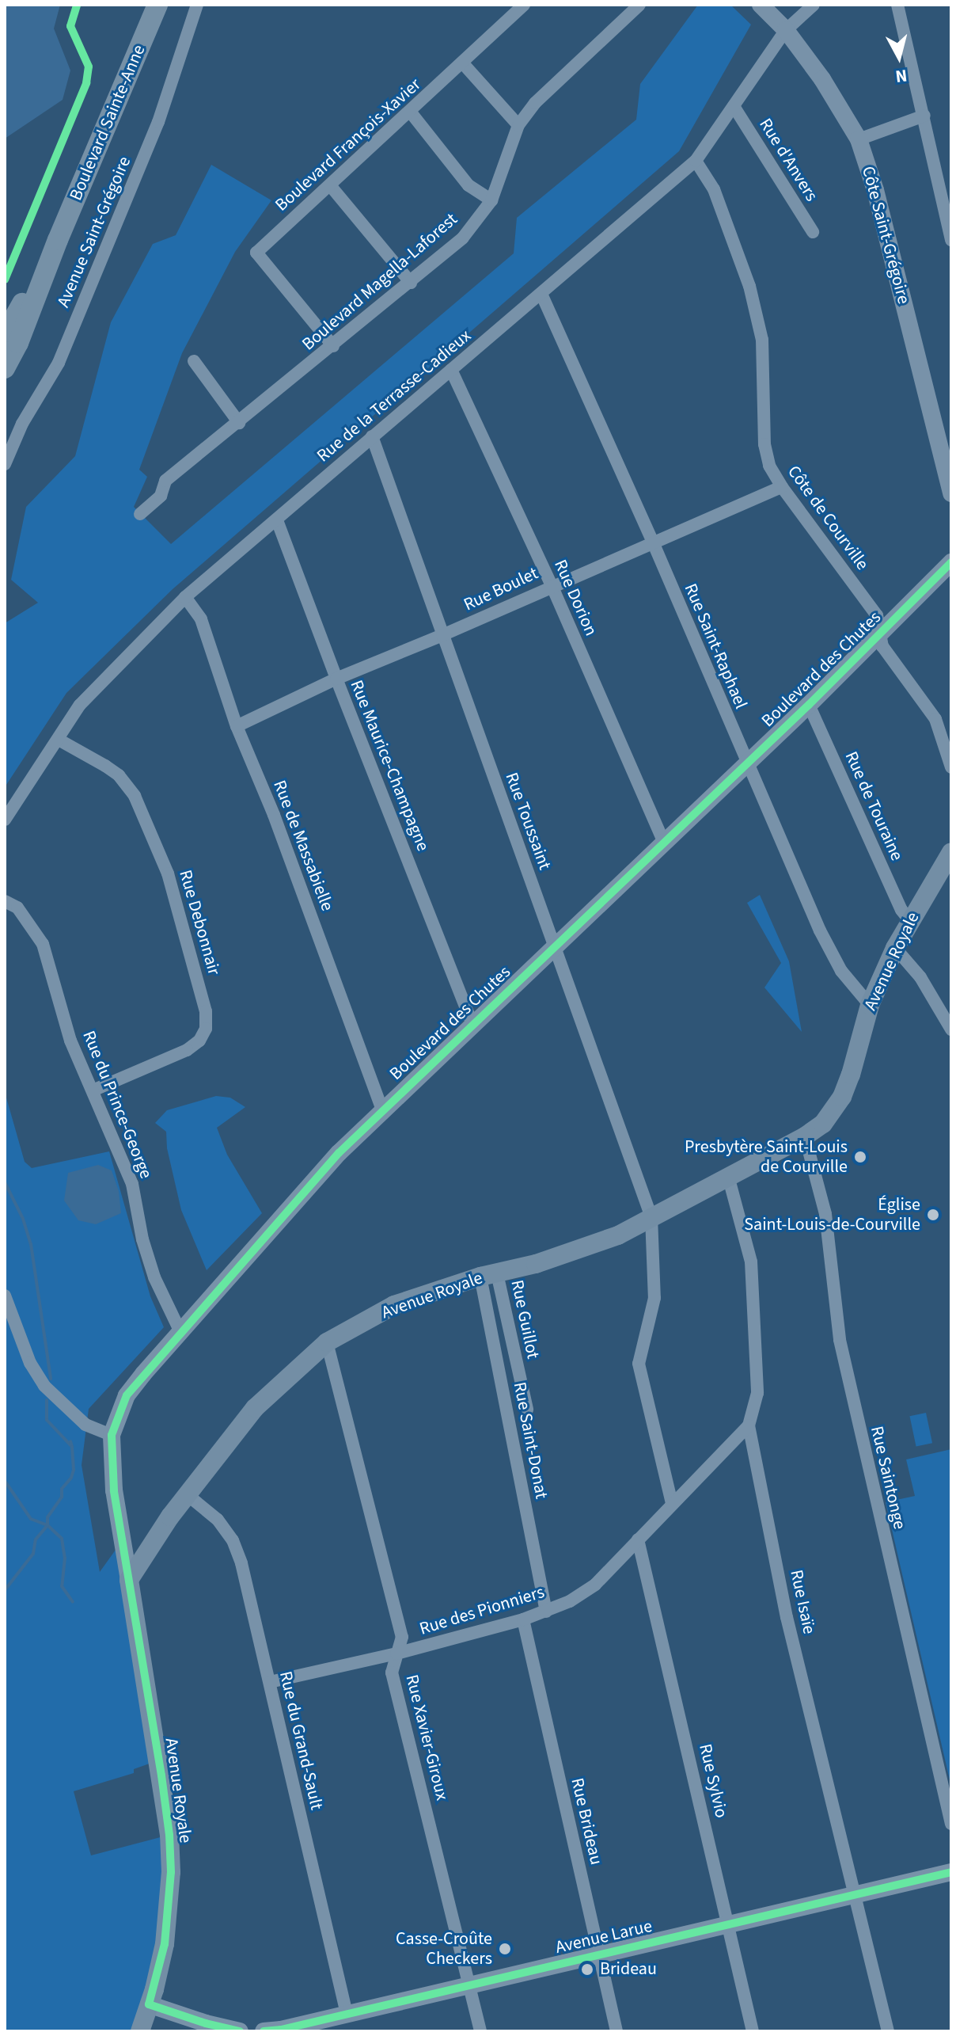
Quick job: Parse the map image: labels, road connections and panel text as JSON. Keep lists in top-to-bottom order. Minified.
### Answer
{"streets":{"main road":["Boulevard Sainte-Anne","Avenue Royale"],"street":["Boulevard François-Xavier","Rue d'Anvers","Avenue Saint-Grégoire","Côte Saint-Grégoire","Boulevard Magella-Laforest","Rue de la Terrasse-Cadieux","Côte de Courville","Rue Boulet","Rue Dorion","Rue Saint-Raphael","Boulevard des Chutes","Rue Maurice-Champagne","Rue de Touraine","Rue Toussaint","Rue de Massabielle","Rue Debonnair","Rue du Prince-George","Rue Guillot","Rue Saint-Donat","Rue Saintonge","Rue Isaïe","Rue des Pionniers","Rue Xavier-Giroux","Rue du Grand-Sault","Rue Sylvio","Rue Brideau","Avenue Larue"]},"crossings":[["Boulevard François-Xavier","Boulevard Magella-Laforest"],["Rue d'Anvers","Rue de la Terrasse-Cadieux"],["Côte Saint-Grégoire","Rue de la Terrasse-Cadieux"],["Rue de la Terrasse-Cadieux","Côte de Courville"],["Rue de la Terrasse-Cadieux","Rue Dorion"],["Rue de la Terrasse-Cadieux","Rue Saint-Raphael"],["Rue de la Terrasse-Cadieux","Rue Maurice-Champagne"],["Rue de la Terrasse-Cadieux","Rue Toussaint"],["Rue de la Terrasse-Cadieux","Rue de Massabielle"],["Rue de la Terrasse-Cadieux","Rue Debonnair"],["Côte de Courville","Rue Boulet"],["Côte de Courville","Boulevard des Chutes"],["Rue Boulet","Rue Dorion"],["Rue Boulet","Rue Saint-Raphael"],["Rue Boulet","Rue Maurice-Champagne"],["Rue Boulet","Rue Toussaint"],["Rue Boulet","Rue de Massabielle"],["Rue Dorion","Boulevard des Chutes"],["Rue Saint-Raphael","Boulevard des Chutes"],["Rue Saint-Raphael","Avenue Royale"],["Boulevard des Chutes","Rue Maurice-Champagne"],["Boulevard des Chutes","Rue de Touraine"],["Boulevard des Chutes","Rue Toussaint"],["Boulevard des Chutes","Rue de Massabielle"],["Boulevard des Chutes","Avenue Royale"],["Boulevard des Chutes","Rue du Prince-George"],["Rue de Touraine","Avenue Royale"],["Rue Toussaint","Avenue Royale"],["Rue Toussaint","Rue des Pionniers"],["Rue Debonnair","Rue du Prince-George"],["Avenue Royale","Rue Guillot"],["Avenue Royale","Rue Saint-Donat"],["Avenue Royale","Rue Saintonge"],["Avenue Royale","Rue Isaïe"],["Avenue Royale","Rue Xavier-Giroux"],["Avenue Royale","Rue du Grand-Sault"],["Rue Guillot","Rue Saint-Donat"],["Rue Saint-Donat","Rue des Pionniers"],["Rue Isaïe","Rue des Pionniers"],["Rue Isaïe","Avenue Larue"],["Rue des Pionniers","Rue Xavier-Giroux"],["Rue des Pionniers","Rue du Grand-Sault"],["Rue des Pionniers","Rue Sylvio"],["Rue des Pionniers","Rue Brideau"],["Rue Xavier-Giroux","Avenue Larue"],["Rue du Grand-Sault","Avenue Larue"],["Rue Sylvio","Avenue Larue"],["Rue Brideau","Avenue Larue"]],"places":["Presbytère Saint-Louis de Courville","Église Saint-Louis-de-Courville","Casse-Croûte Checkers","Brideau"],"north":"bottom"}
